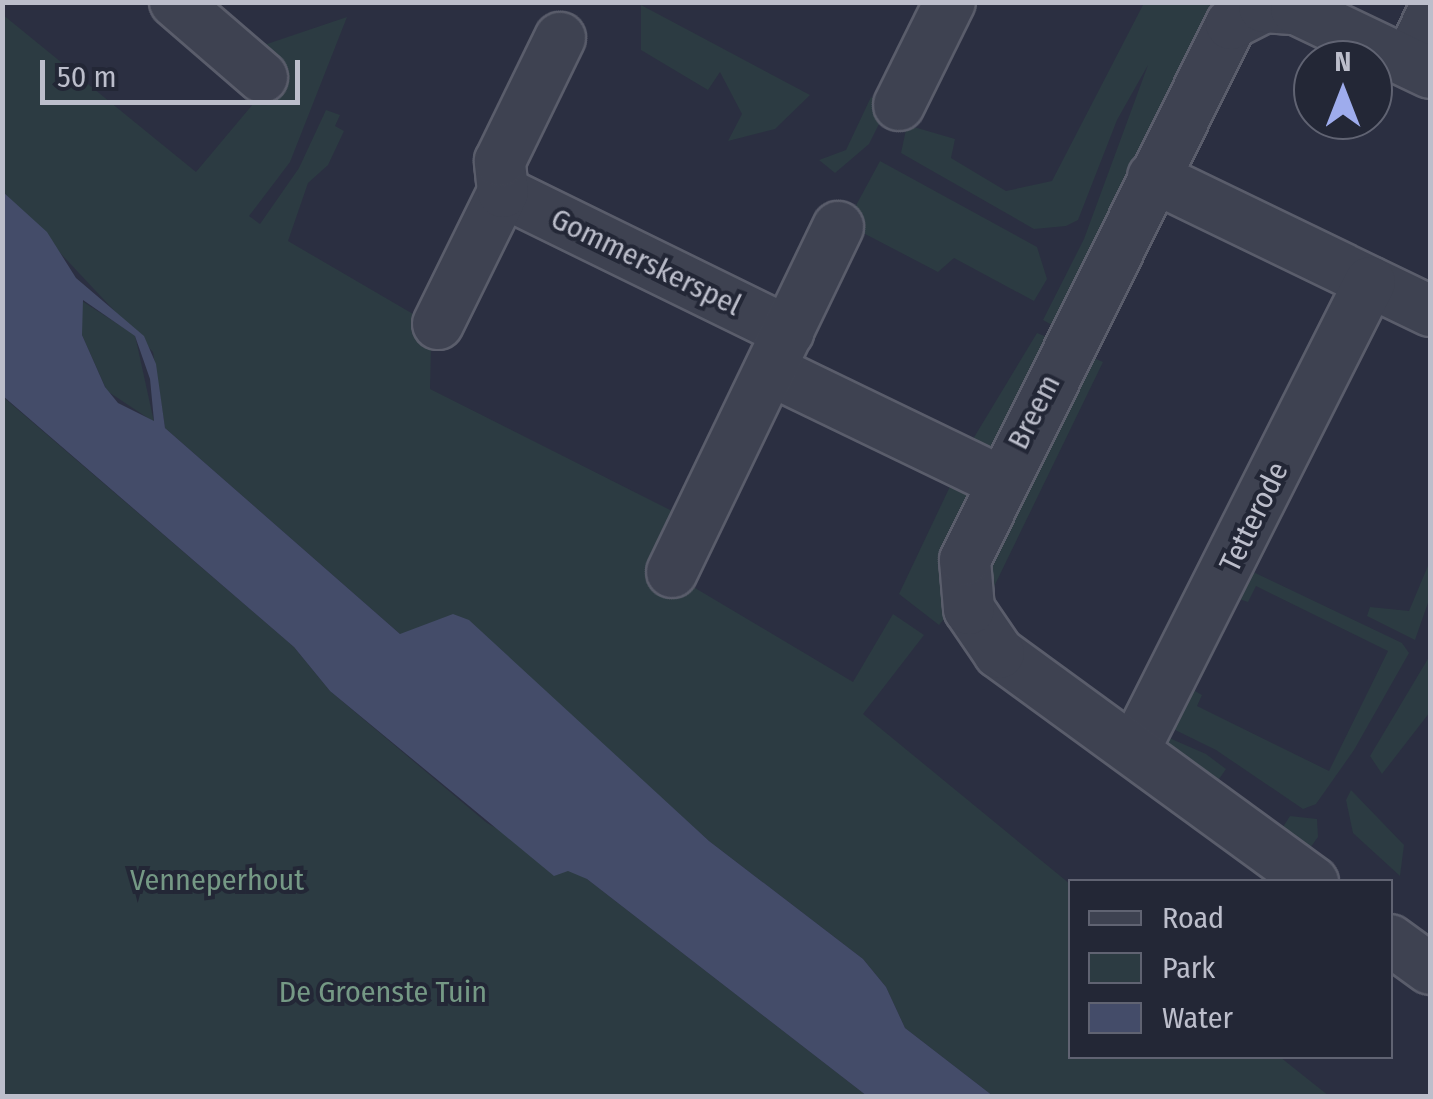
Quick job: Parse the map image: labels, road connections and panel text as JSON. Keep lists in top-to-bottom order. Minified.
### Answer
{"streets":{"street":["Gommerskerspel","Breem","Tetterode"]},"crossings":[["Gommerskerspel","Breem"],["Breem","Tetterode"]],"parks":["Venneperhout","De Groenste Tuin"],"legend":["Road","Park","Water"],"scale_bar":"50 m","north":"top"}
